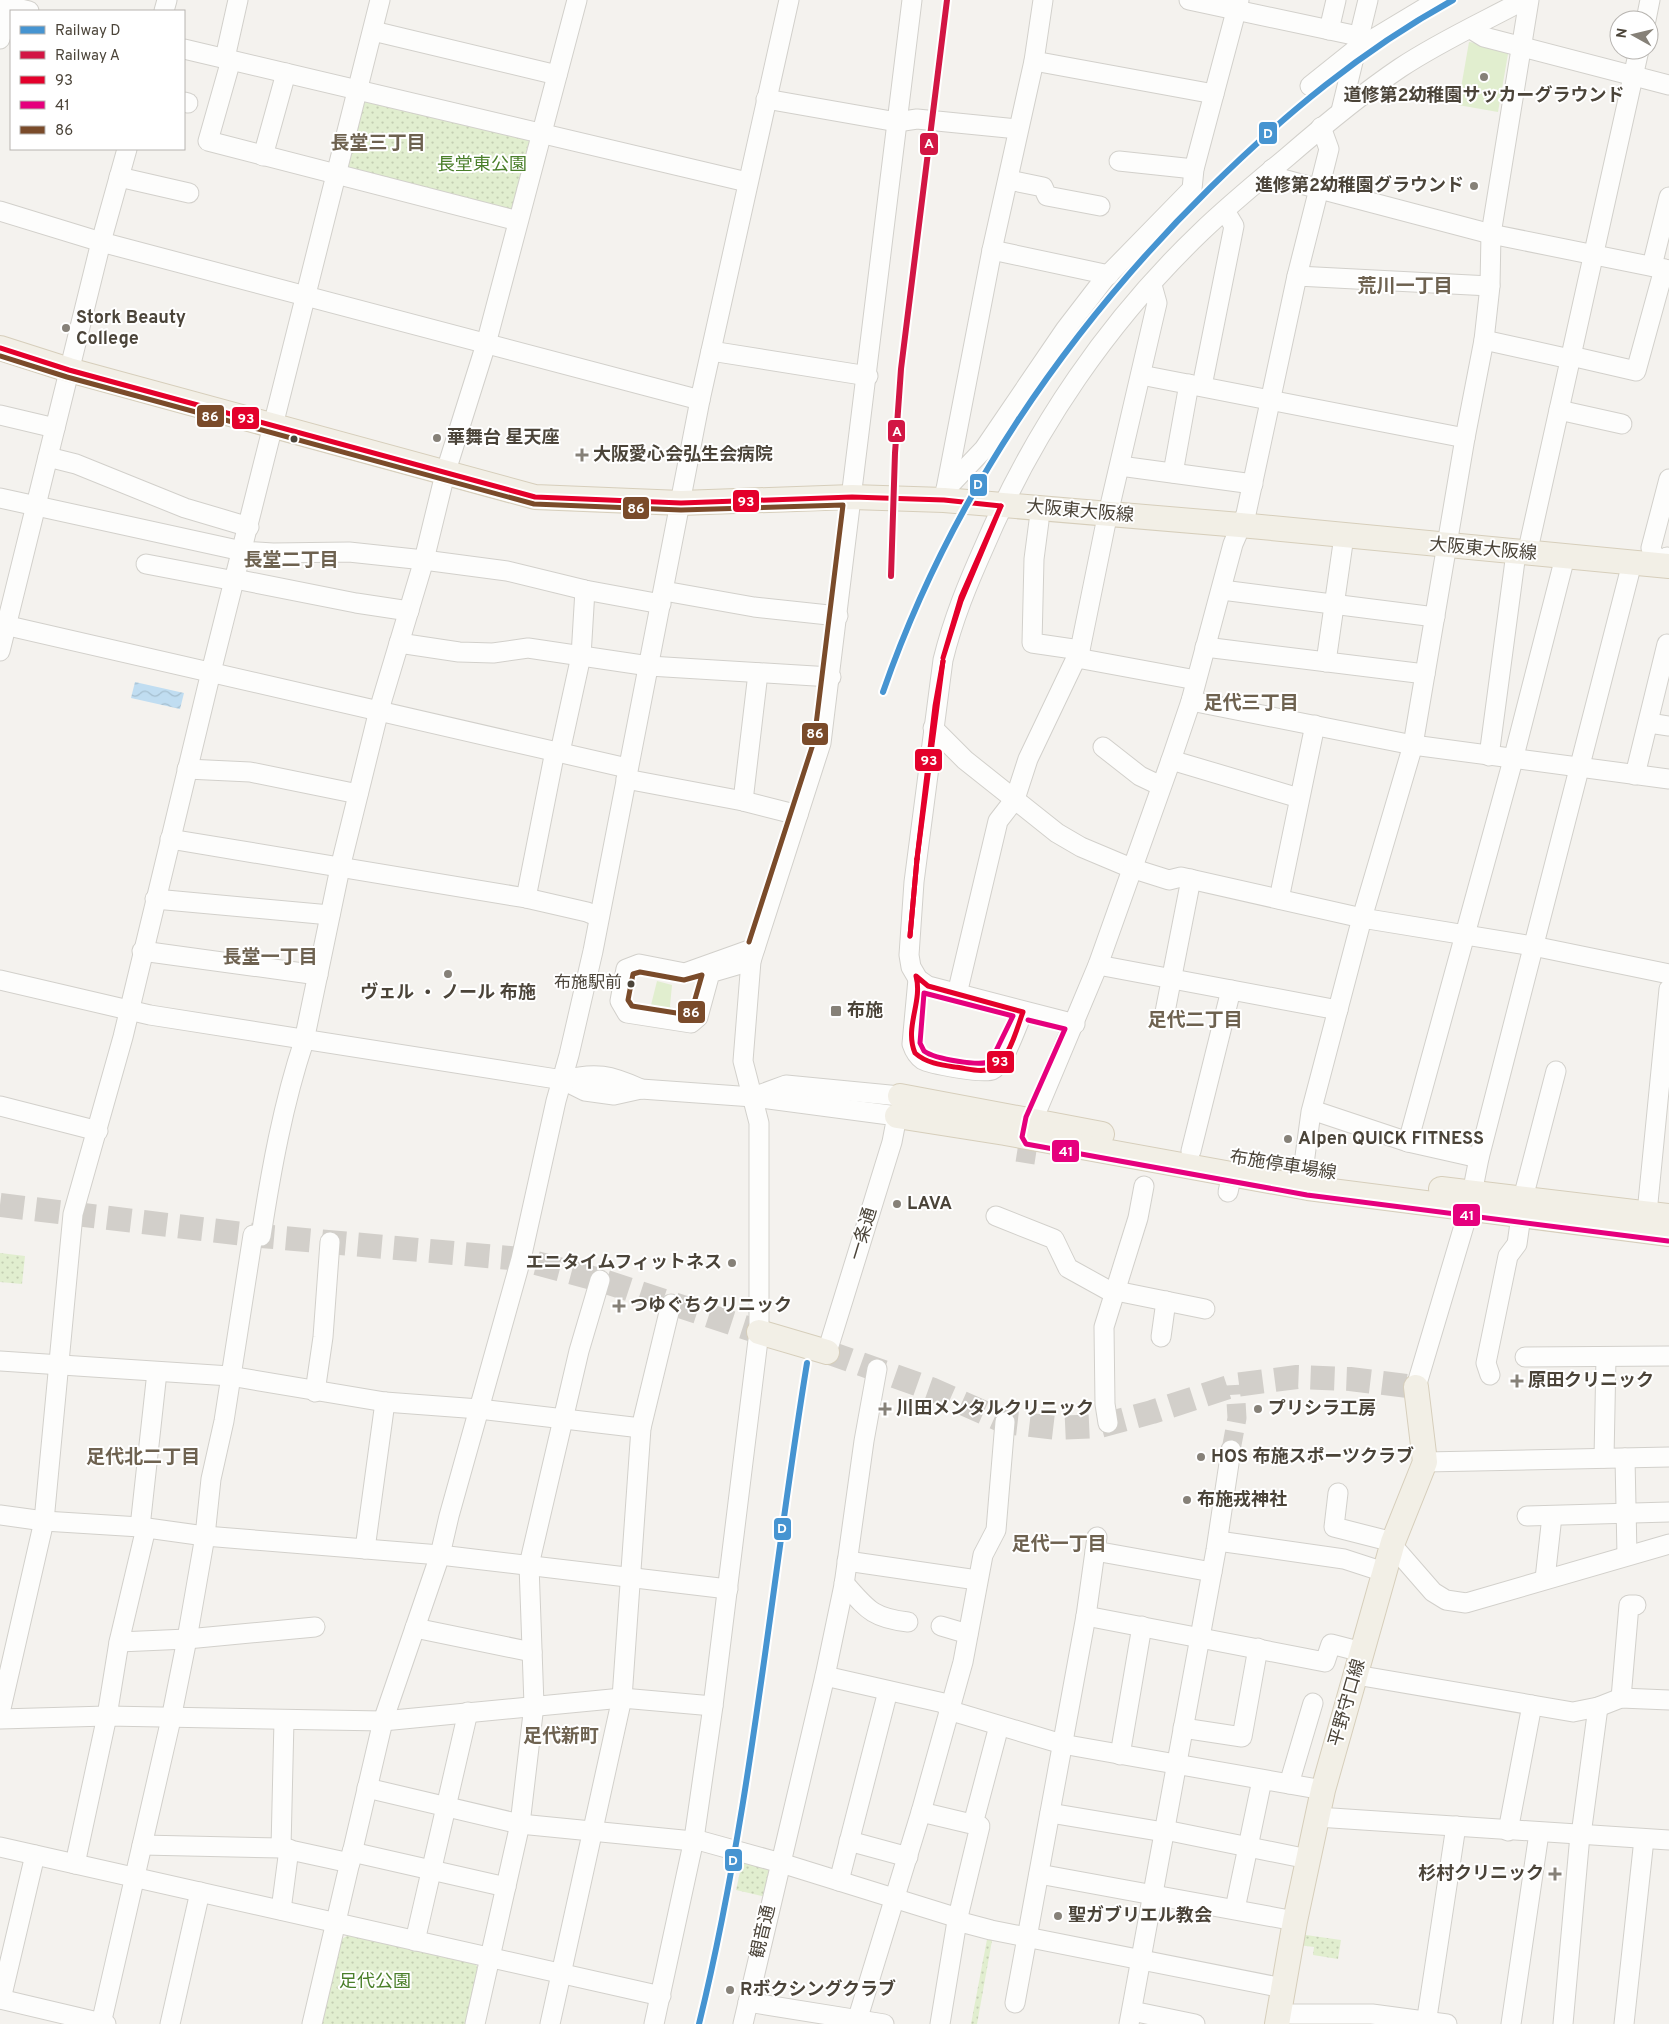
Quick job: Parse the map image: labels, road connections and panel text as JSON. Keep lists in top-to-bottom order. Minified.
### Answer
{"streets":{"main road":["大阪東大阪線","布施停車場線","平野守口線"],"street":["一条通","観音通"]},"crossings":[["布施停車場線","一条通"]],"districts":["長堂三丁目","荒川一丁目","長堂二丁目","足代三丁目","長堂一丁目","足代二丁目","足代北二丁目","足代一丁目","足代新町"],"parks":["長堂東公園","足代公園"],"places":{"other":["道修第2幼稚園サッカーグラウンド","進修第2幼稚園グラウンド","Stork Beauty College","華舞台 星天座","ヴェル ・ ノール 布施","布施駅前","Alpen QUICK FITNESS","LAVA","エニタイムフィットネス","プリシラ工房","HOS 布施スポーツクラブ","布施戎神社","聖ガブリエル教会","Rボクシングクラブ"],"health":["大阪愛心会弘生会病院","つゆぐちクリニック","原田クリニック","川田メンタルクリニック","杉村クリニック"],"transit":["布施"]},"lines":["rail line D","rail line A","transit line 93","transit line 86","transit line 41"],"legend":["Railway D","Railway A","93","41","86"],"north":"left"}
